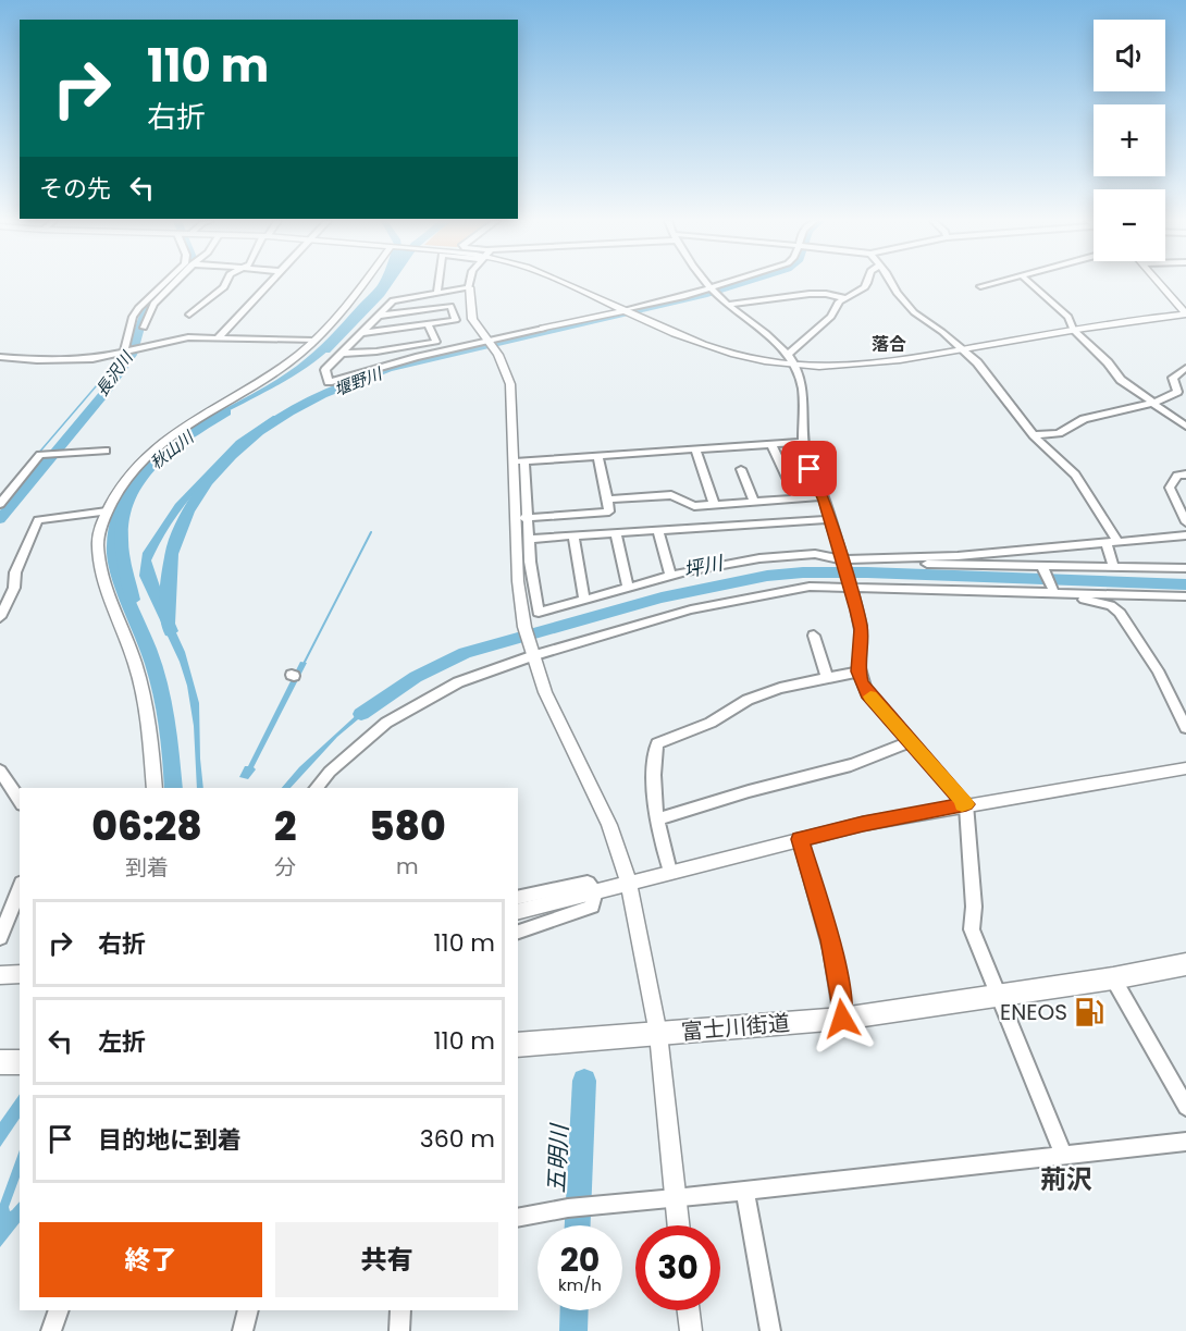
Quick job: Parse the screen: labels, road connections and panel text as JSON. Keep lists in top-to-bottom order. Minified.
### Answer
{"streets":{"main road":["富士川街道"]},"districts":["落合","荊沢"],"water":["長沢川","堰野川","秋山川","坪川","五明川"],"places":{"fuel station":["ENEOS"]},"page":{"map_buttons":["+","−"],"turn":["110 m","右折"],"then":"その先","eta":["06:28","到着","2","分","580","m"],"list":[{"name":"右折","value":"110 m"},{"name":"左折","value":"110 m"},{"name":"目的地に到着","value":"360 m"}],"buttons":["終了","共有"],"speed":"20 km/h","limit":"30"}}
